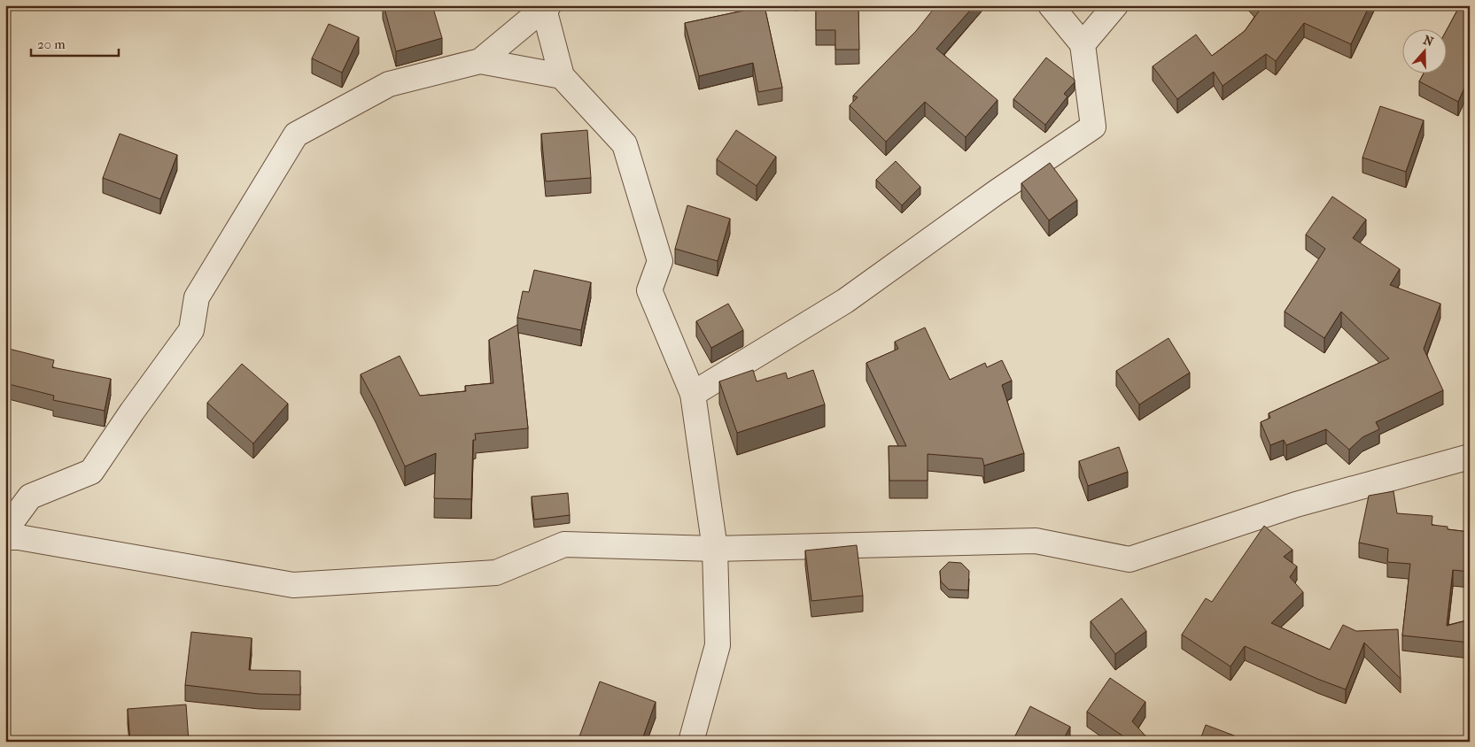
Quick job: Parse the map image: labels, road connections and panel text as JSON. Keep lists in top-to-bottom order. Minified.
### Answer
{"scale_bar":"20 m","north":"top"}
